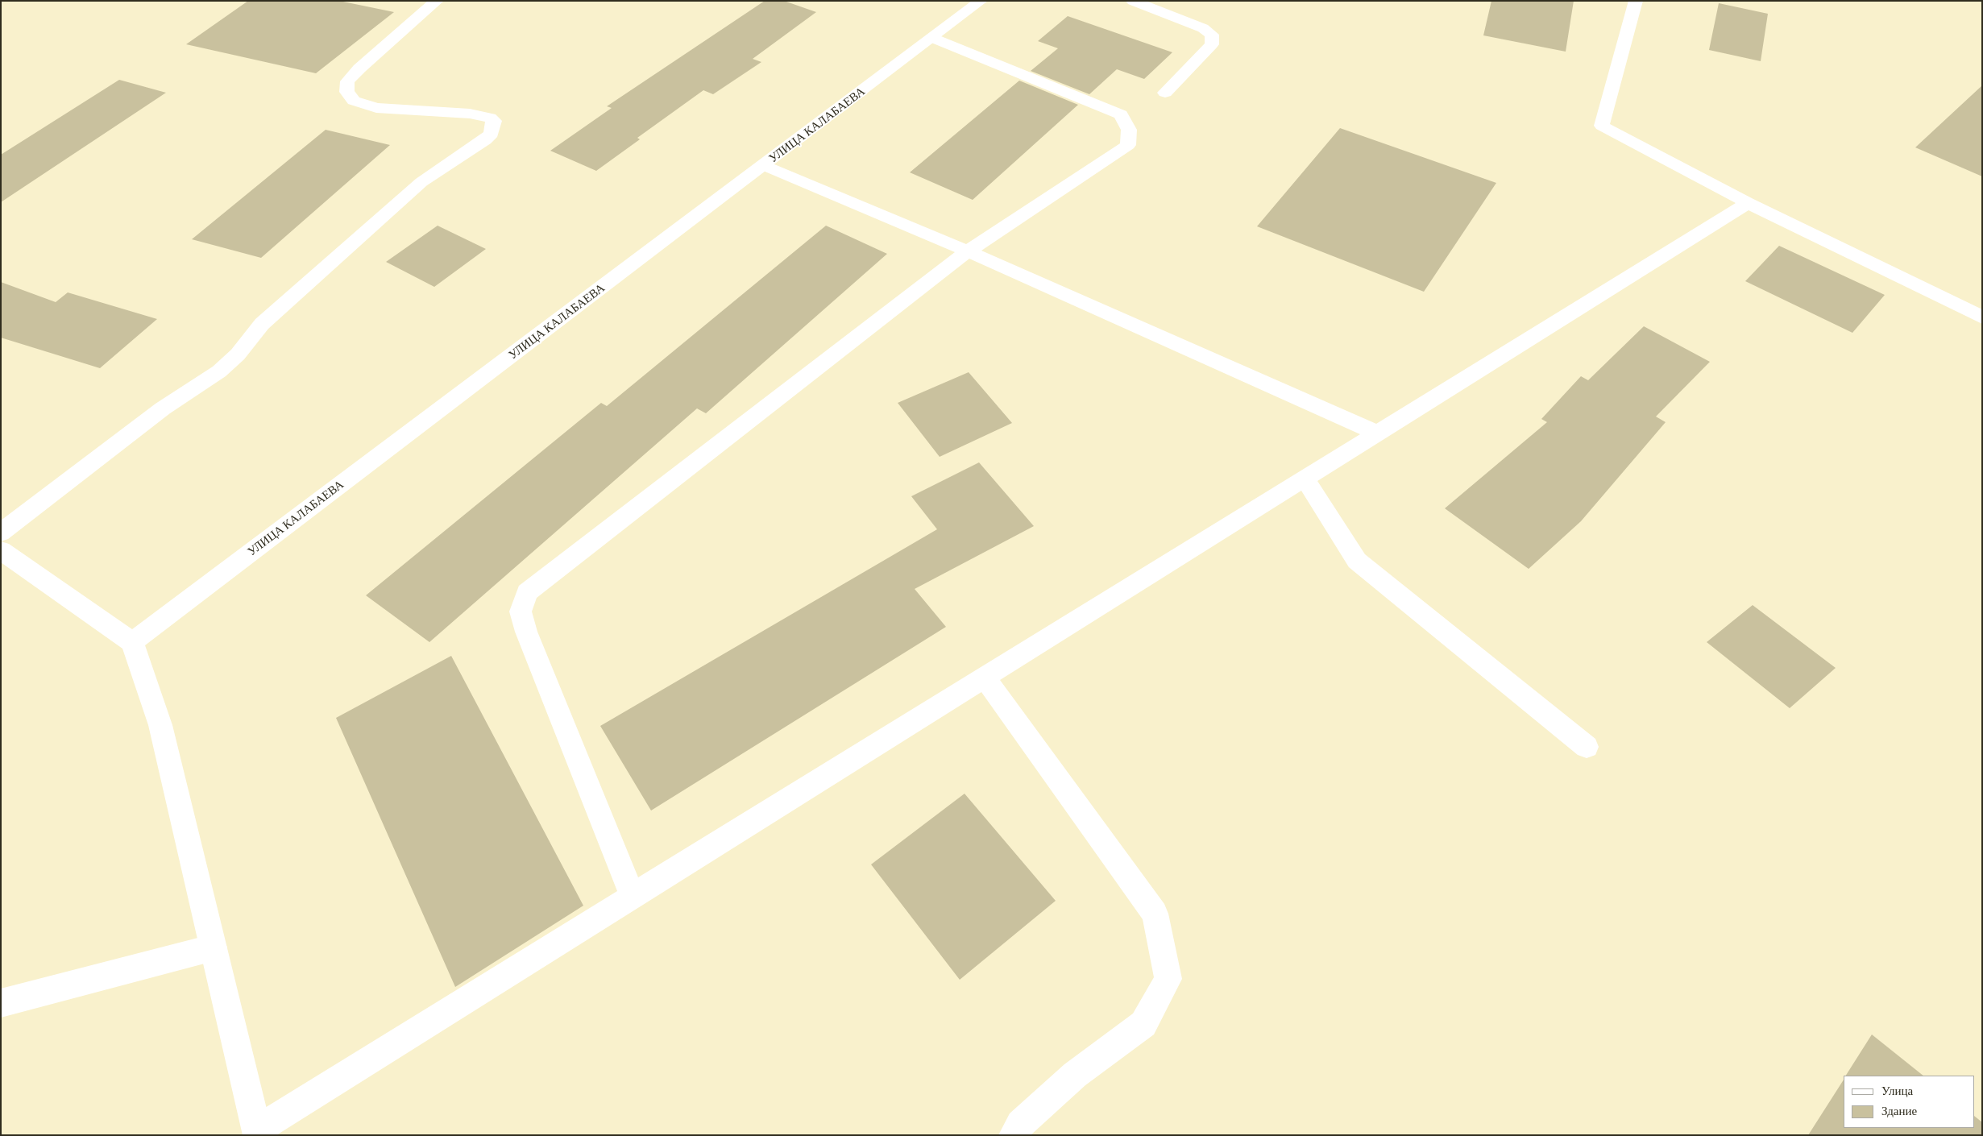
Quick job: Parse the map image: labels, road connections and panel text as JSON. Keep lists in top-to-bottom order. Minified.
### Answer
{"streets":{"street":["УЛИЦА КАЛАБАЕВА"]},"legend":["Улица","Здание"]}
